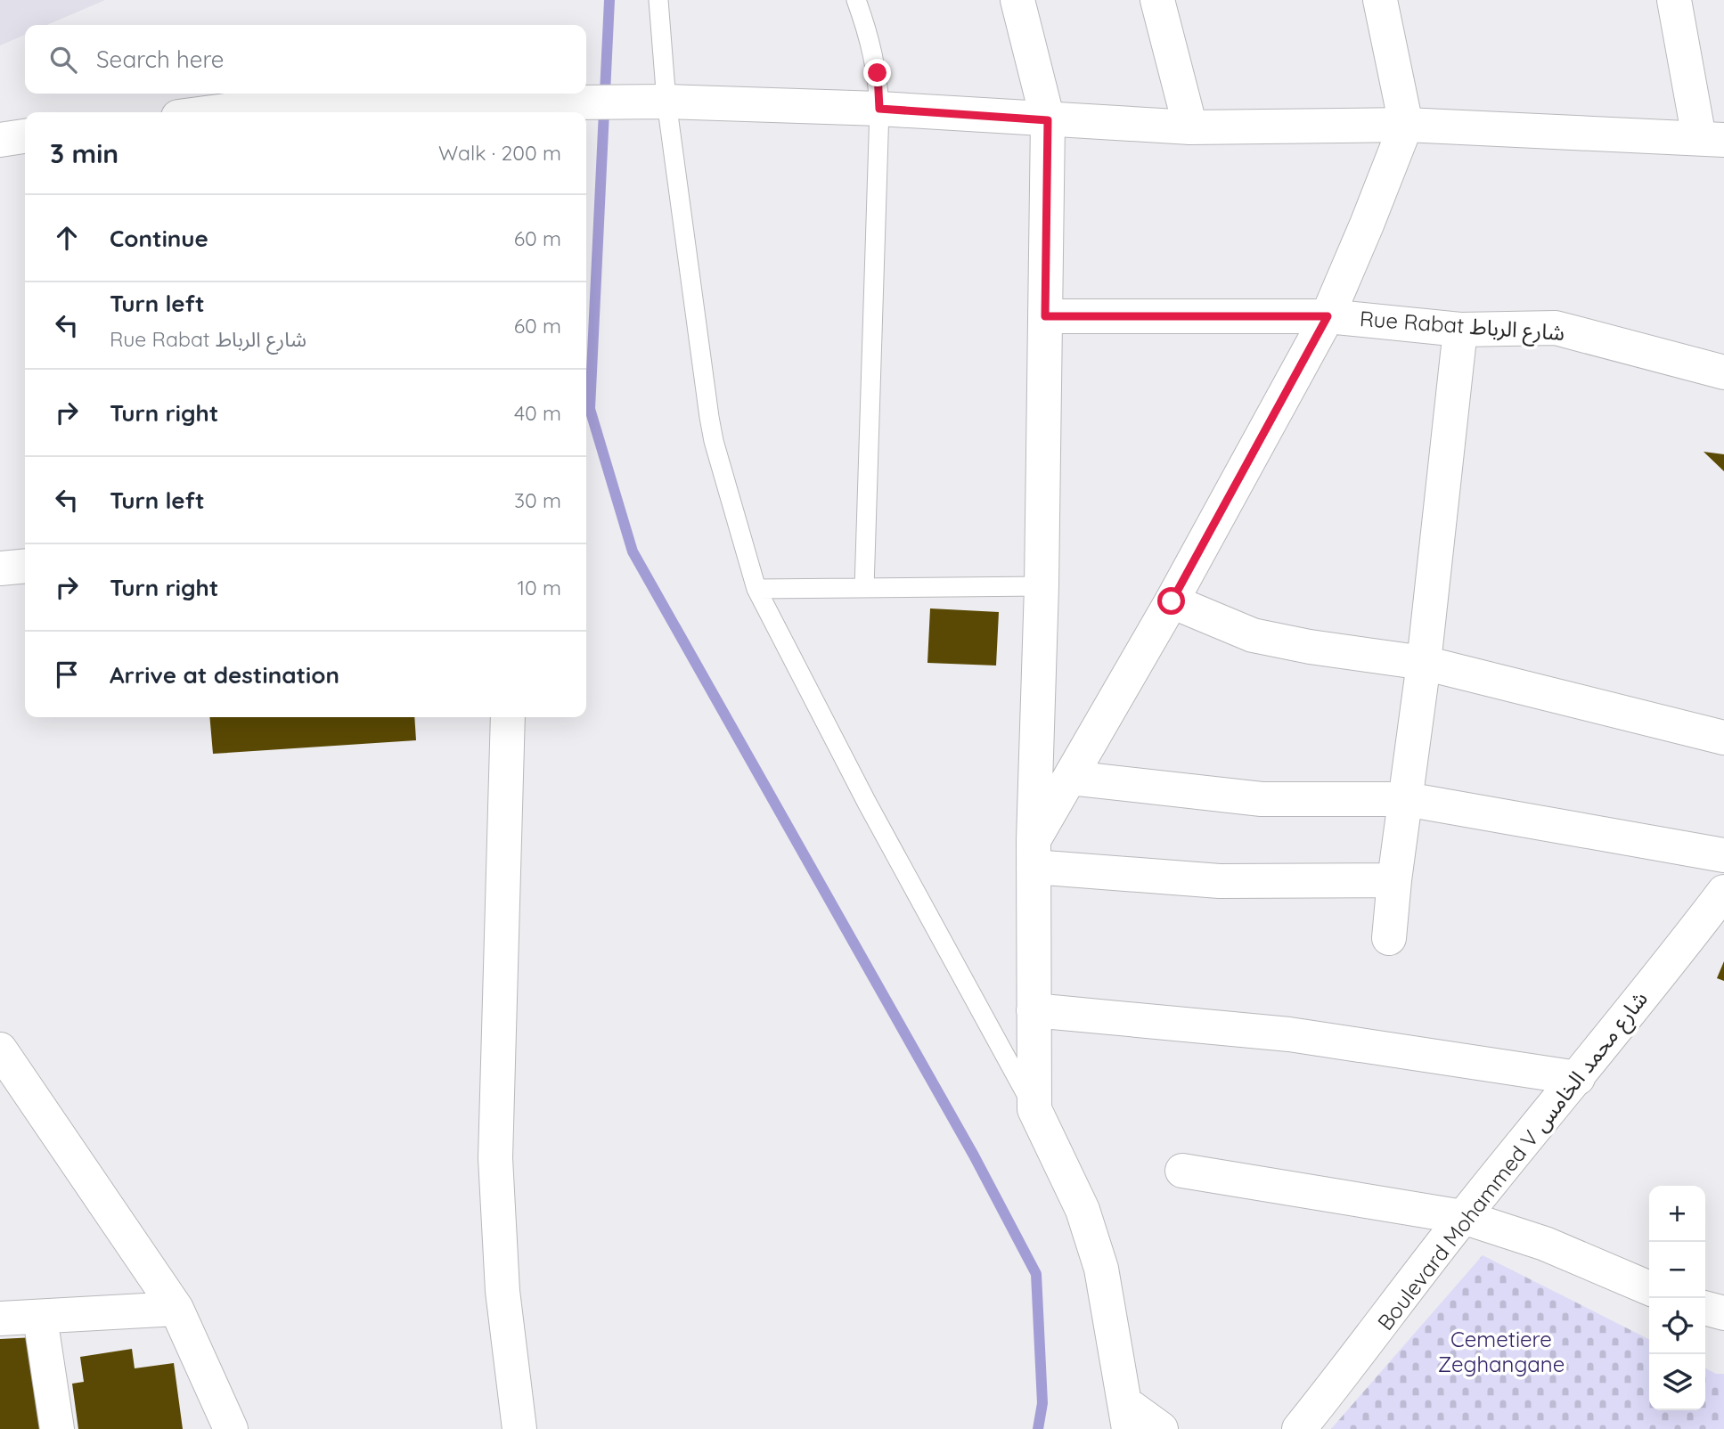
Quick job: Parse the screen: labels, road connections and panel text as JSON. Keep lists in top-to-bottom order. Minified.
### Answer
{"streets":{"street":["Rue Rabat شارع الرباط","Boulevard Mohammed V شارع محمد الخامس"]},"parks":["Cemetiere Zeghangane"],"page":{"search":"Search here","heading":["3 min","Walk · 200 m"],"list":[["Continue","60 m"],["Turn left","Rue Rabat شارع الرباط","60 m"],["Turn right","40 m"],["Turn left","30 m"],["Turn right","10 m"],"Arrive at destination"],"map_buttons":["+","−"]}}
